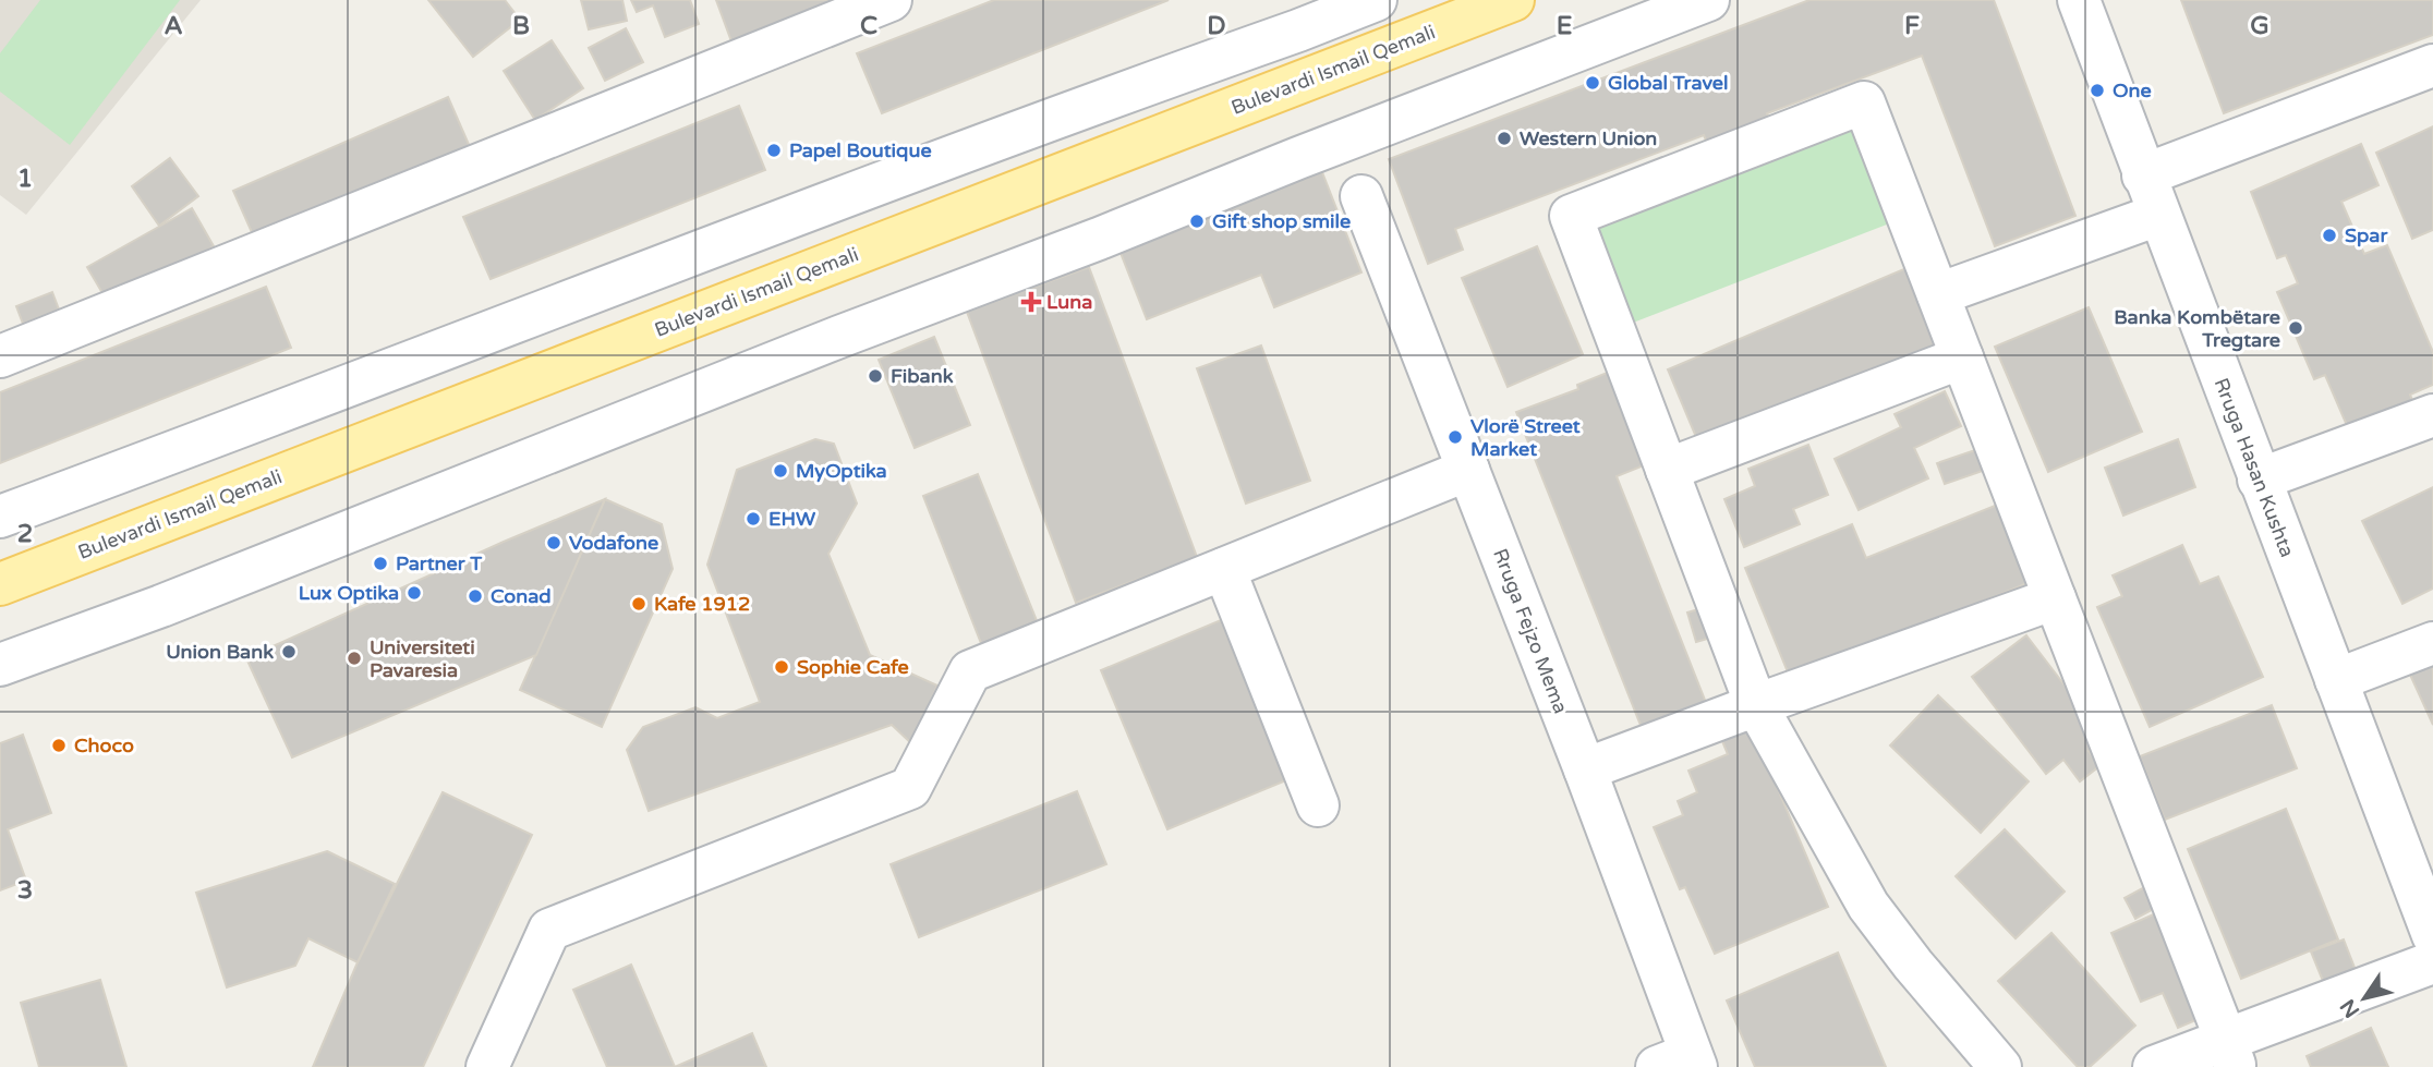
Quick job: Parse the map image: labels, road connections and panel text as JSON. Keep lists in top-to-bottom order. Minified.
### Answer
{"streets":{"main road":["Bulevardi Ismail Qemali"],"street":["Rruga Hasan Kushta","Rruga Fejzo Mema"]},"places":{"other":["Global Travel","One","Western Union","Papel Boutique","Gift shop smile","Spar","Banka Kombëtare Tregtare","Fibank","Vlorë Street Market","MyOptika","EHW","Vodafone","Partner T","Lux Optika","Conad","Kafe 1912","Union Bank","Universiteti Pavaresia","Sophie Cafe","Choco"],"health":["Luna"]},"north":"bottom left","grid":{"columns":["A","B","C","D","E","F","G"],"rows":["1","2","3"]}}
